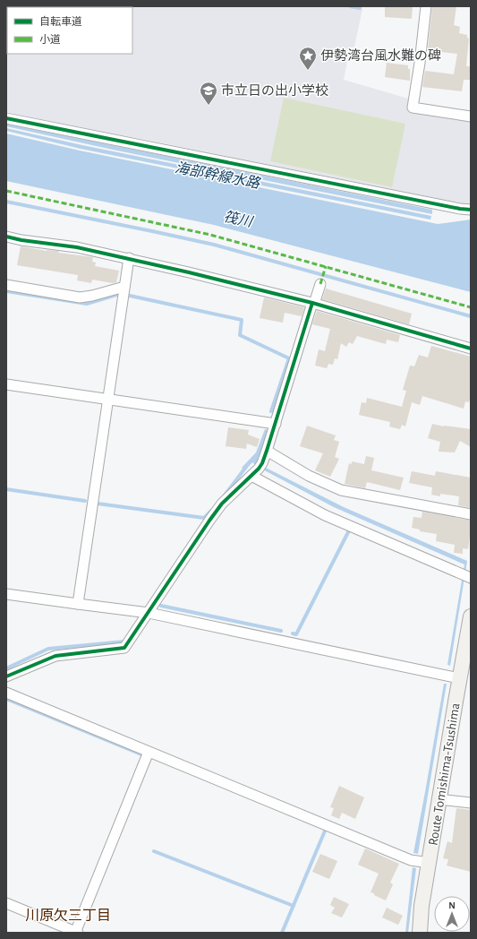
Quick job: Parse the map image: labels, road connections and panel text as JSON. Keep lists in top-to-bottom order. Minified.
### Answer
{"streets":{"main road":["Route Tomishima-Tsushima"]},"districts":["川原欠三丁目"],"water":["海部幹線水路","筏川"],"places":{"place":["伊勢湾台風水難の碑"],"school or university":["市立日の出小学校"]},"legend":["自転車道","小道"],"north":"top"}
